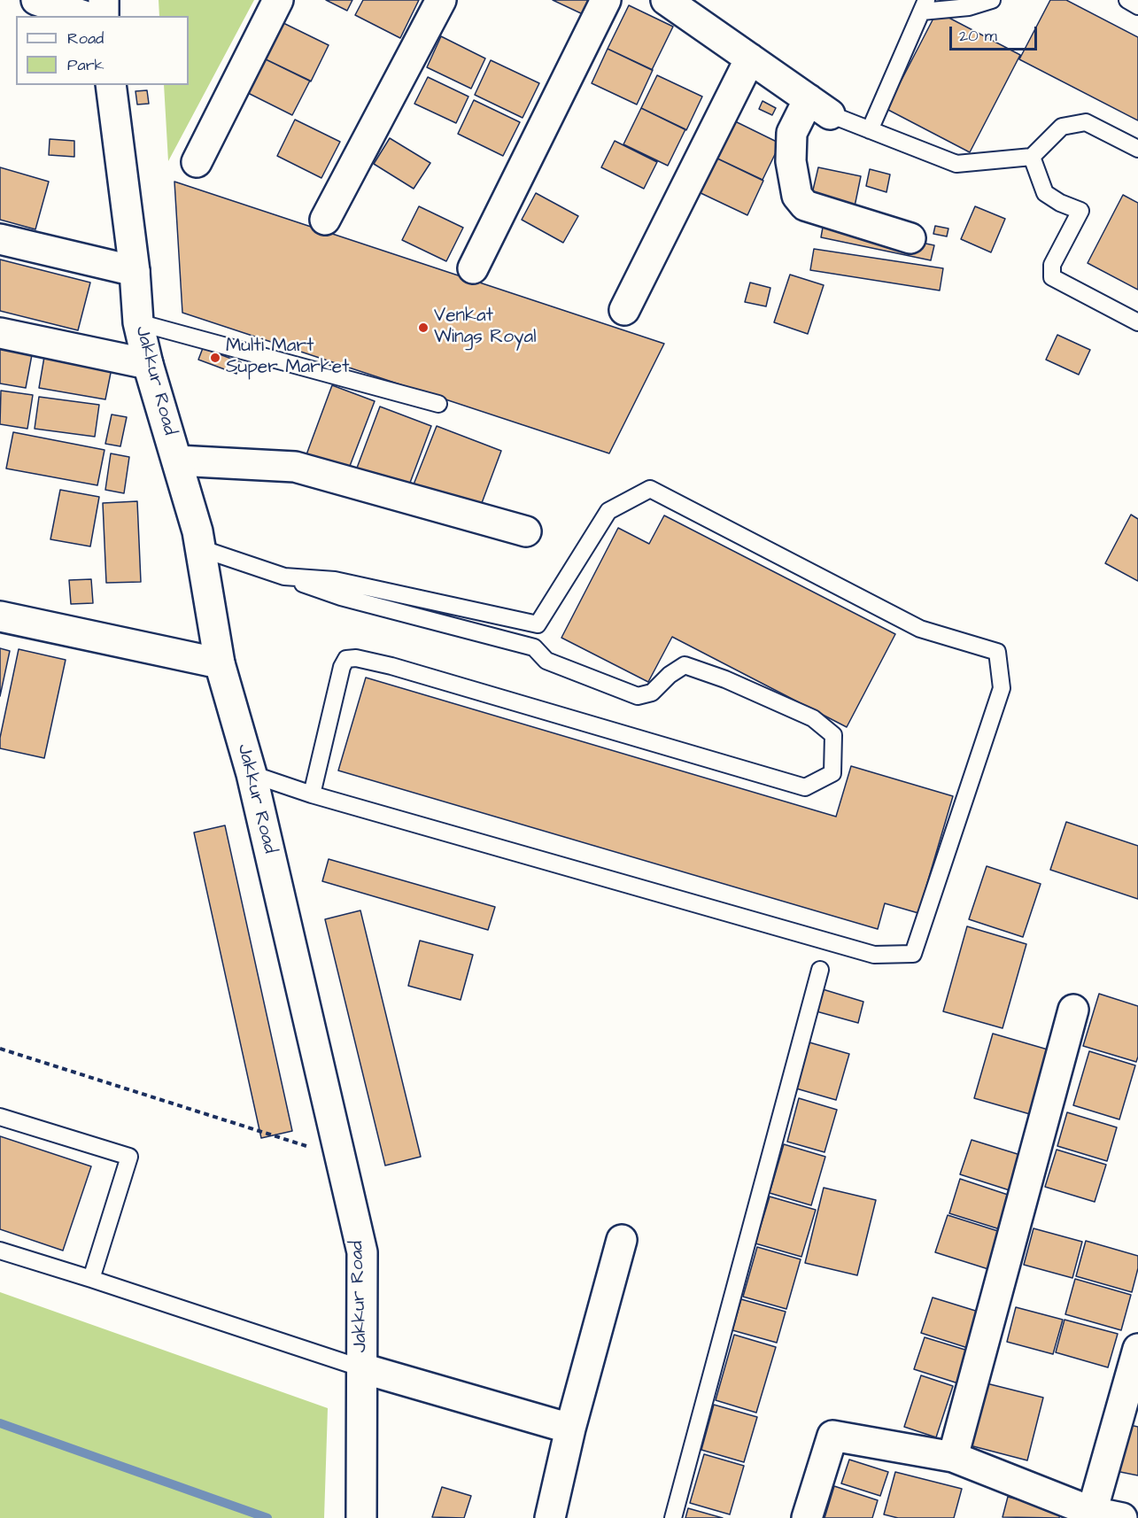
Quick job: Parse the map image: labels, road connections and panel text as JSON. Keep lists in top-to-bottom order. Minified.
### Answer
{"streets":{"street":["Jakkur Road"]},"places":["Venkat Wings Royal","Multi Mart Super Market"],"legend":["Road","Park"],"scale_bar":"20 m"}
